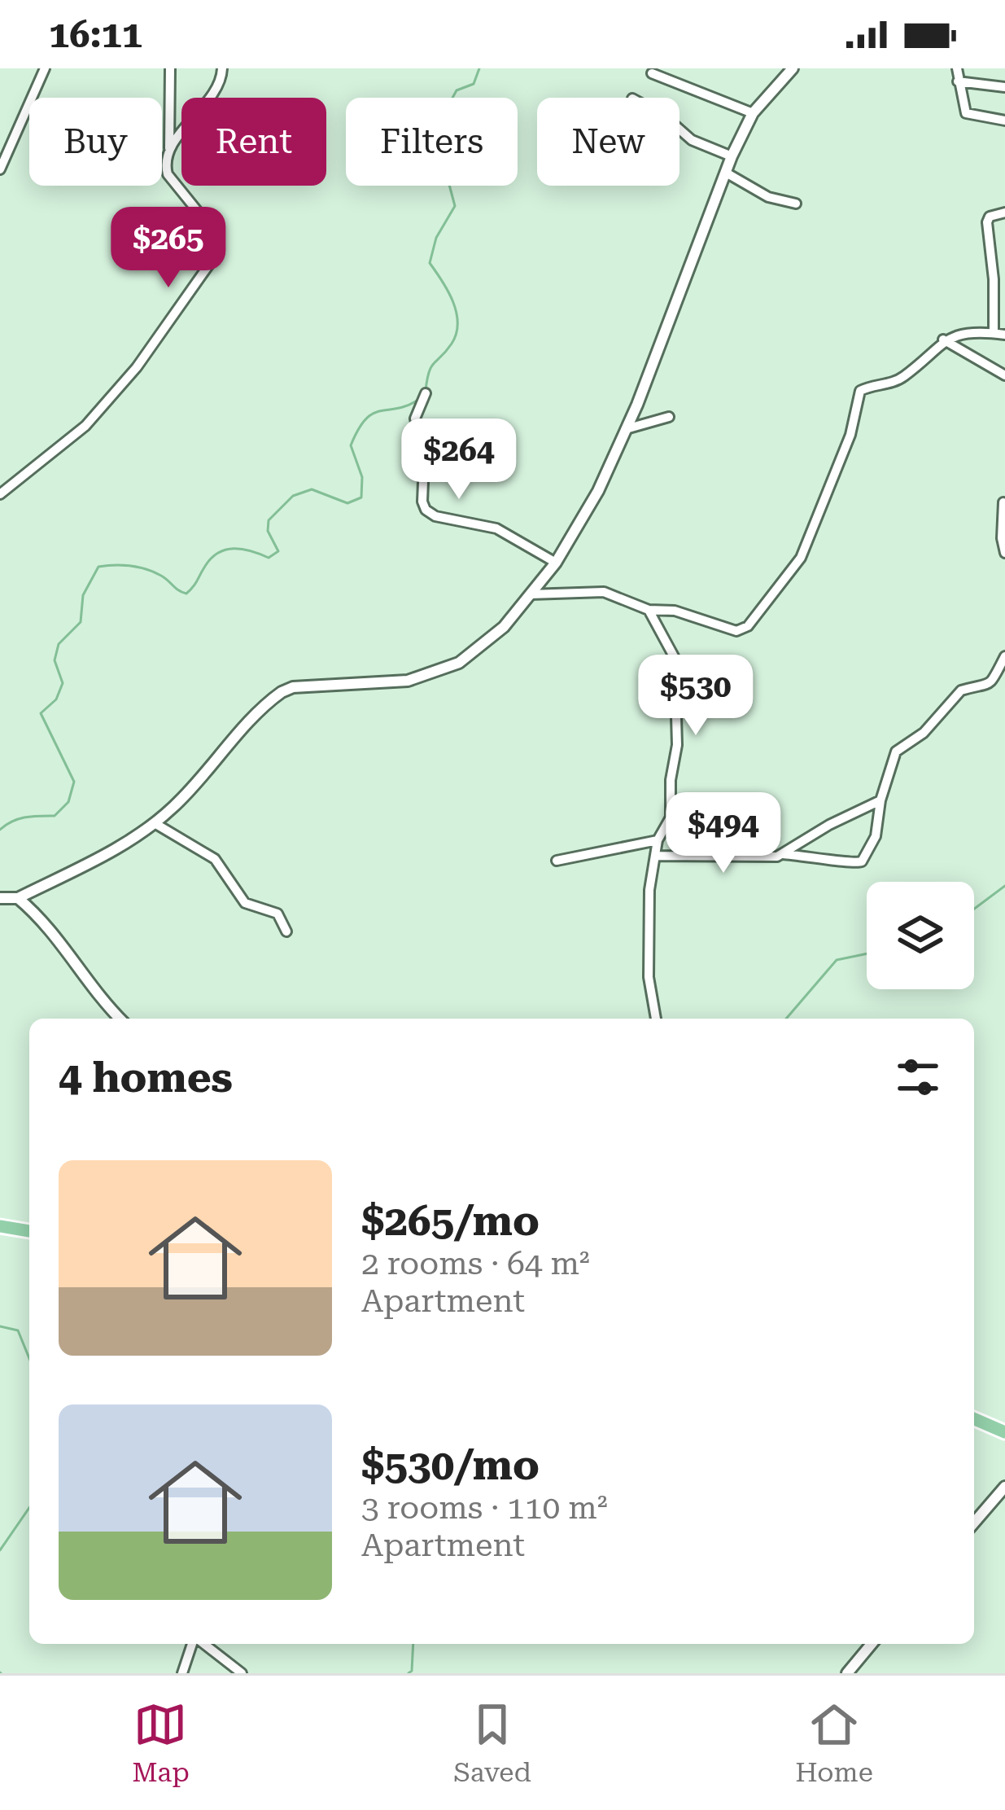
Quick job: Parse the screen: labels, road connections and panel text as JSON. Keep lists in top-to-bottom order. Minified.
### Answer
{"page":{"status":"16:11","chip":["Buy","Rent","Filters","New"],"price":["$265","$264","$530","$494"],"heading":"4 homes","list":[{"name":"$265/mo","note":"2 rooms · 64 m² · Apartment"},{"name":"$530/mo","note":"3 rooms · 110 m² · Apartment"}],"tabs":["Map","Saved","Home"]}}
